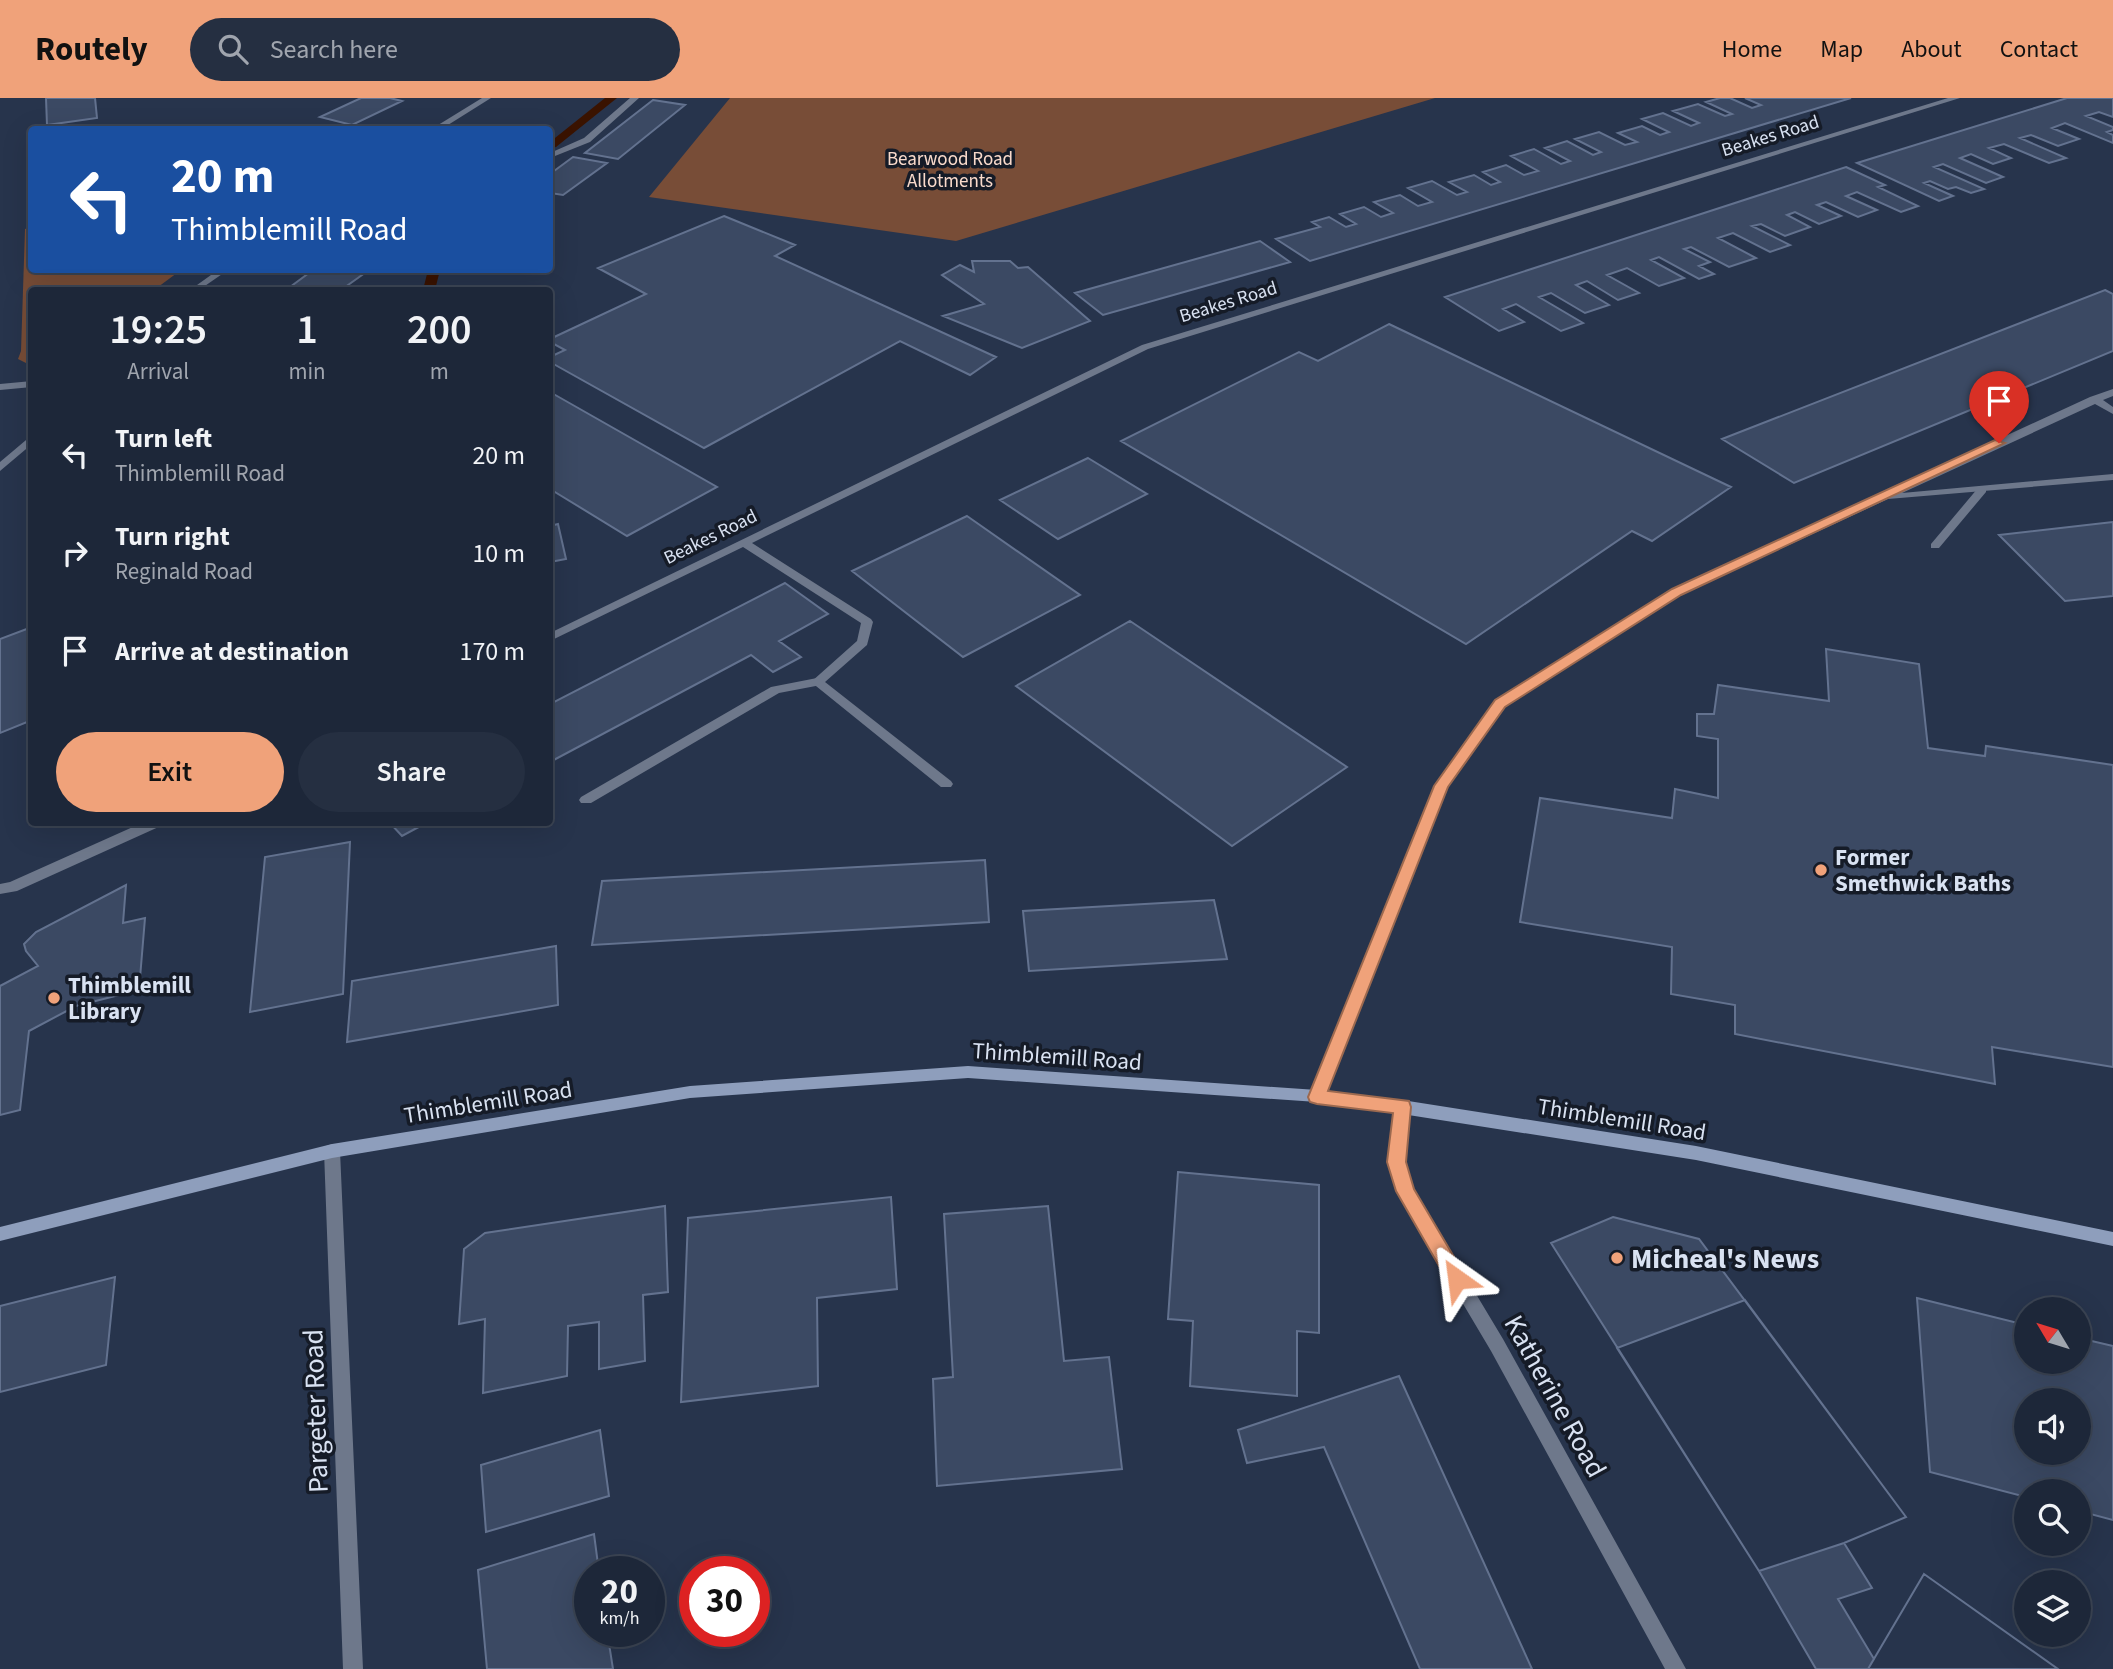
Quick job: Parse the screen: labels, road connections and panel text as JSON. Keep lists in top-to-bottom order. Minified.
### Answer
{"streets":{"main road":["Thimblemill Road"],"street":["Beakes Road","Katherine Road","Pargeter Road"]},"crossings":[["Thimblemill Road","Katherine Road"],["Thimblemill Road","Pargeter Road"]],"parks":["Bearwood Road Allotments"],"places":["Former Smethwick Baths","Thimblemill Library","Micheal's News"],"north":"top left","page":{"header":"Routely","search":"Search here","nav":["Home","Map","About","Contact"],"turn":["20 m","Thimblemill Road"],"eta":["19:25","Arrival","1","min","200","m"],"list":[{"name":"Turn left","note":"Thimblemill Road","value":"20 m"},{"name":"Turn right","note":"Reginald Road","value":"10 m"},{"name":"Arrive at destination","value":"170 m"}],"buttons":["Exit","Share"],"speed":"20 km/h","limit":"30"}}
